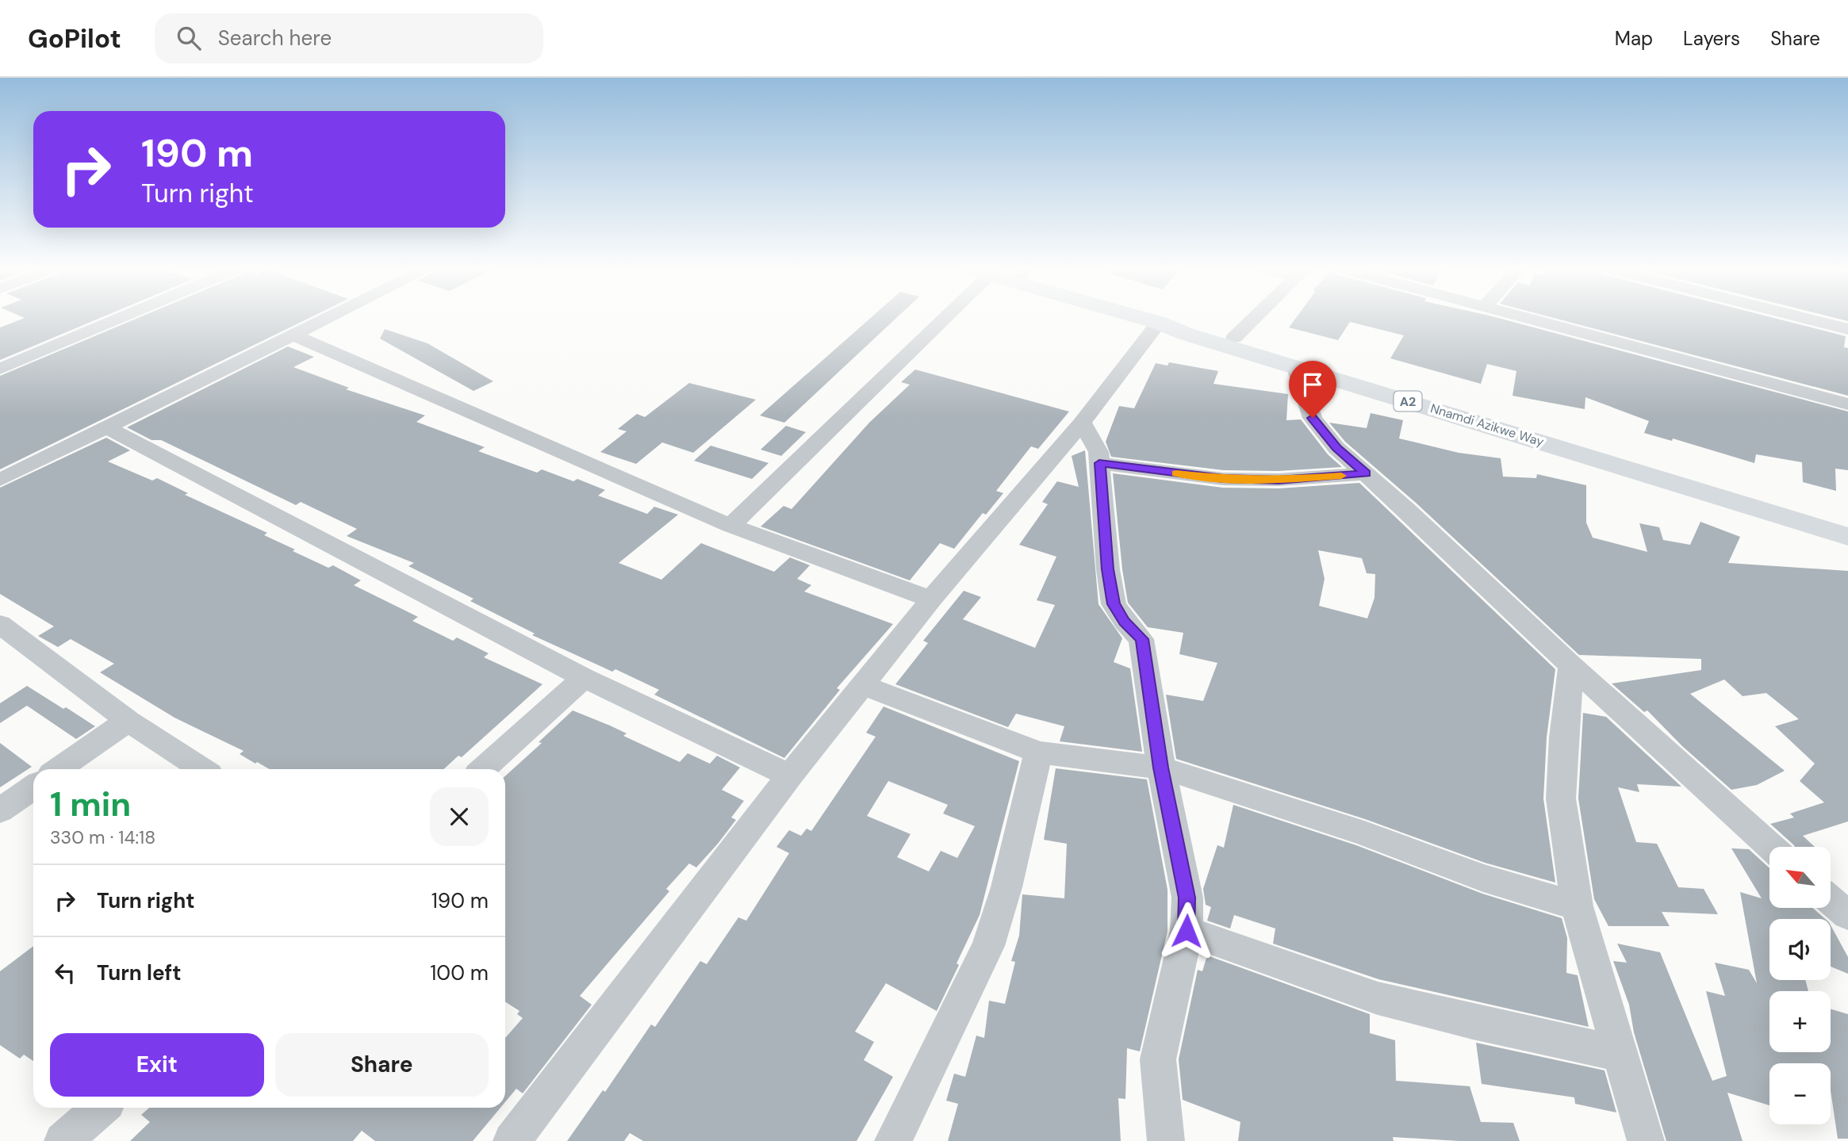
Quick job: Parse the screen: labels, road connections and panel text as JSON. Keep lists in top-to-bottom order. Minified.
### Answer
{"streets":{"highway":["A2","Nnamdi Azikwe Way"]},"north":"top left","page":{"header":"GoPilot","search":"Search here","nav":["Map","Layers","Share"],"turn":["190 m","Turn right"],"heading":["1 min","330 m · 14:18"],"map_buttons":["+","−"],"list":[{"name":"Turn right","value":"190 m"},{"name":"Turn left","value":"100 m"}],"buttons":["Exit","Share"]}}
